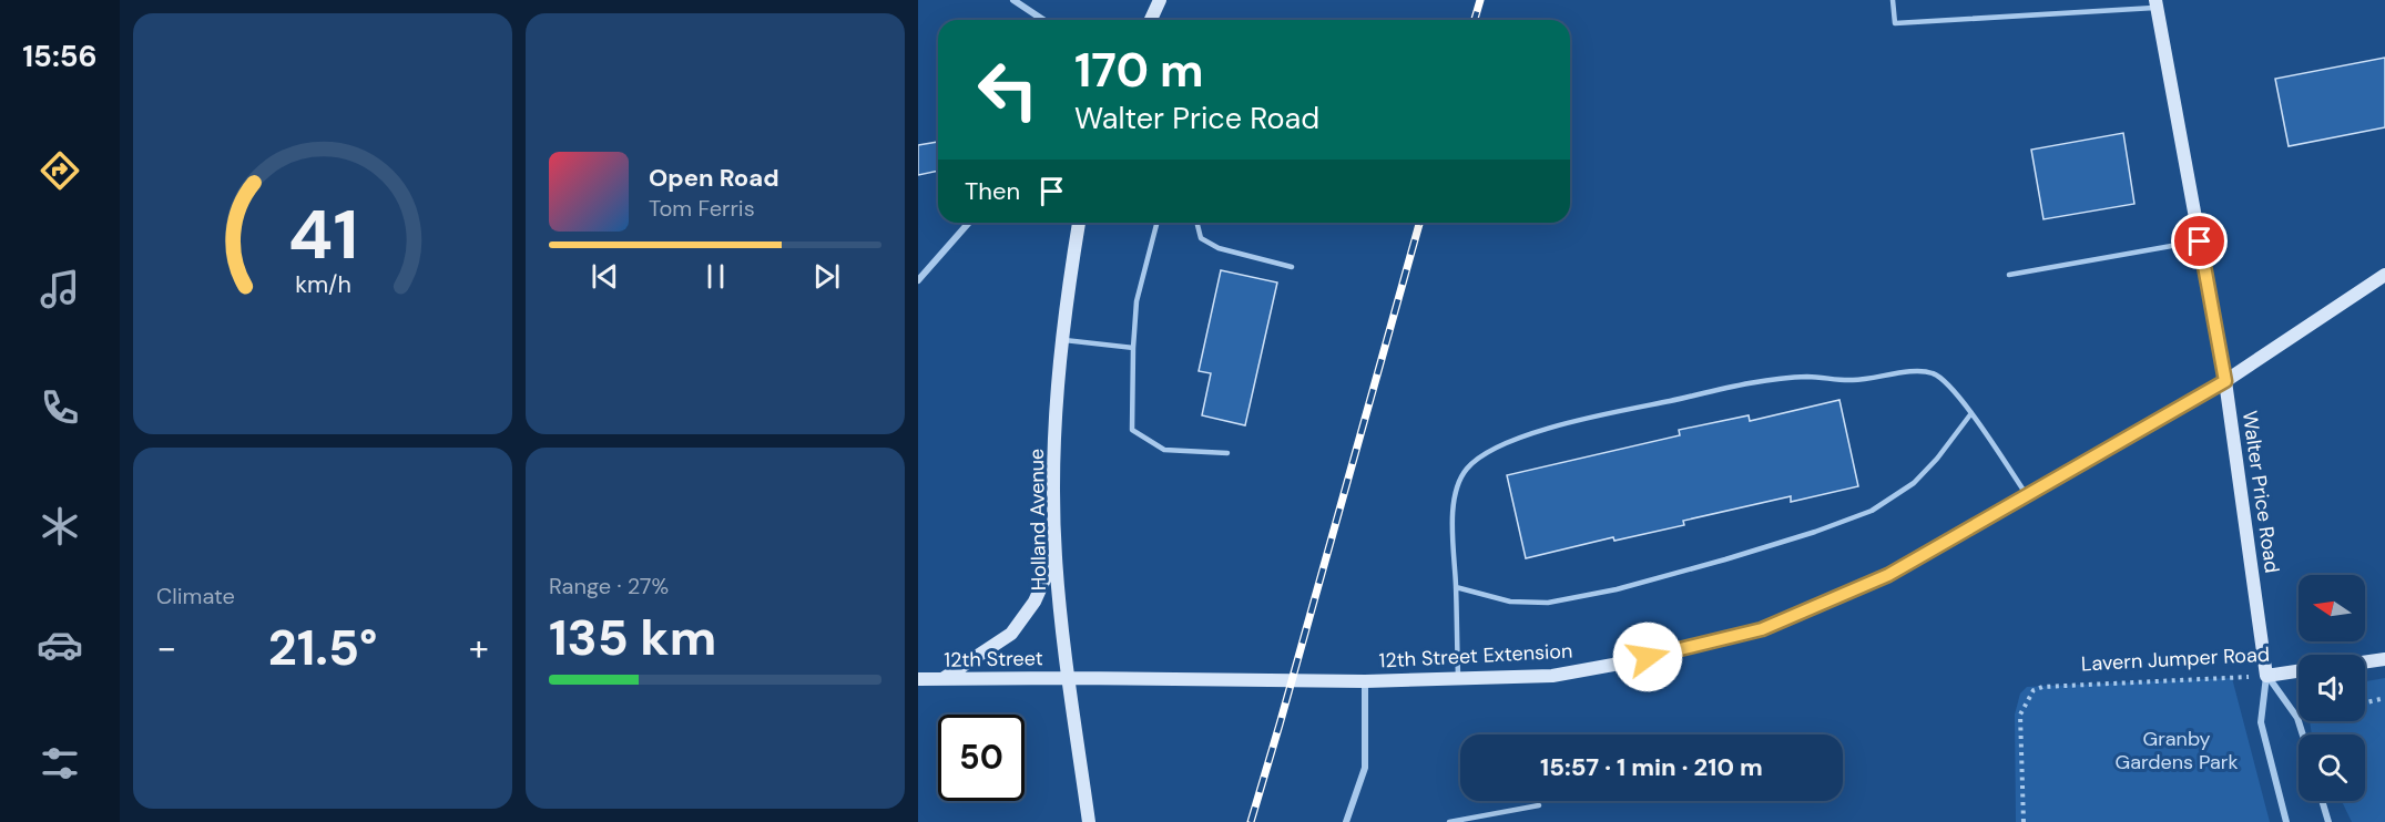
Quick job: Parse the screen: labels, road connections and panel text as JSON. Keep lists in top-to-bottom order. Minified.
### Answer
{"streets":{"main road":["Walter Price Road","Holland Avenue","12th Street Extension","12th Street","Lavern Jumper Road"]},"crossings":[["Walter Price Road","12th Street Extension"],["Walter Price Road","Lavern Jumper Road"],["Holland Avenue","12th Street Extension"],["Holland Avenue","12th Street"],["12th Street Extension","12th Street"]],"parks":["Granby Gardens Park"],"north":"left","page":{"tabs":"15:56","turn":["170 m","Walter Price Road"],"song":["Open Road","Tom Ferris"],"then":"Then","tile":["Climate",["Range · 27%","135 km"]],"heat":["−","21.5°","+"],"limit":"50","trip":"15:57 · 1 min · 210 m","gauge":["41","km/h"]}}
